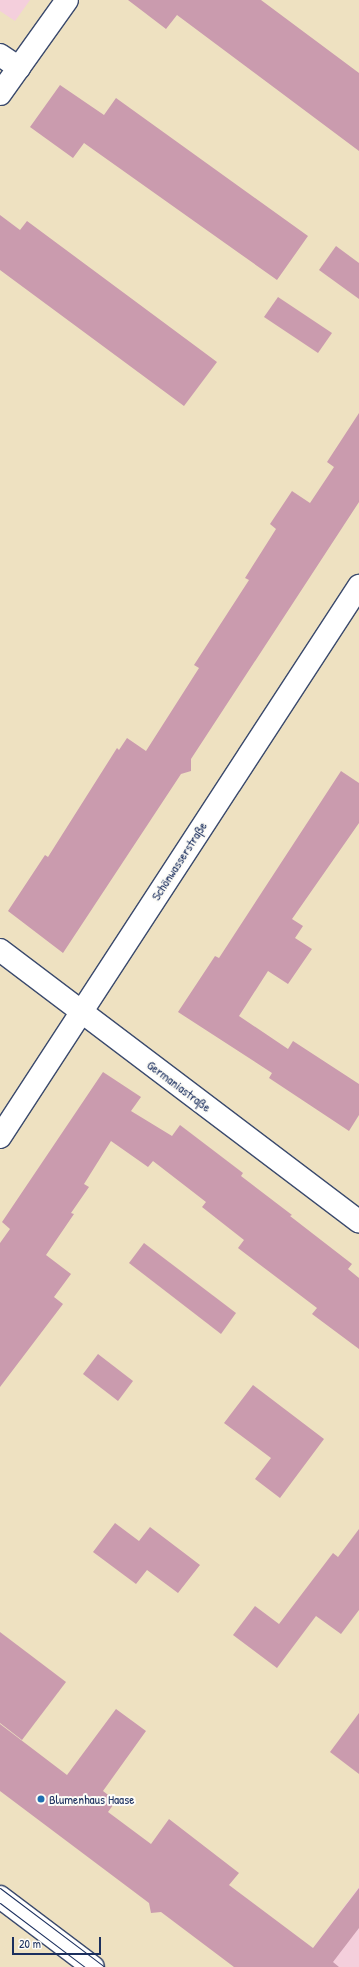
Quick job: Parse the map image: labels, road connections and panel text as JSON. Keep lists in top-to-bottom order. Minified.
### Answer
{"streets":{"street":["Schönwasserstraße","Germaniastraße"]},"crossings":[["Schönwasserstraße","Germaniastraße"]],"places":["Blumenhaus Haase"],"scale_bar":"20 m"}
